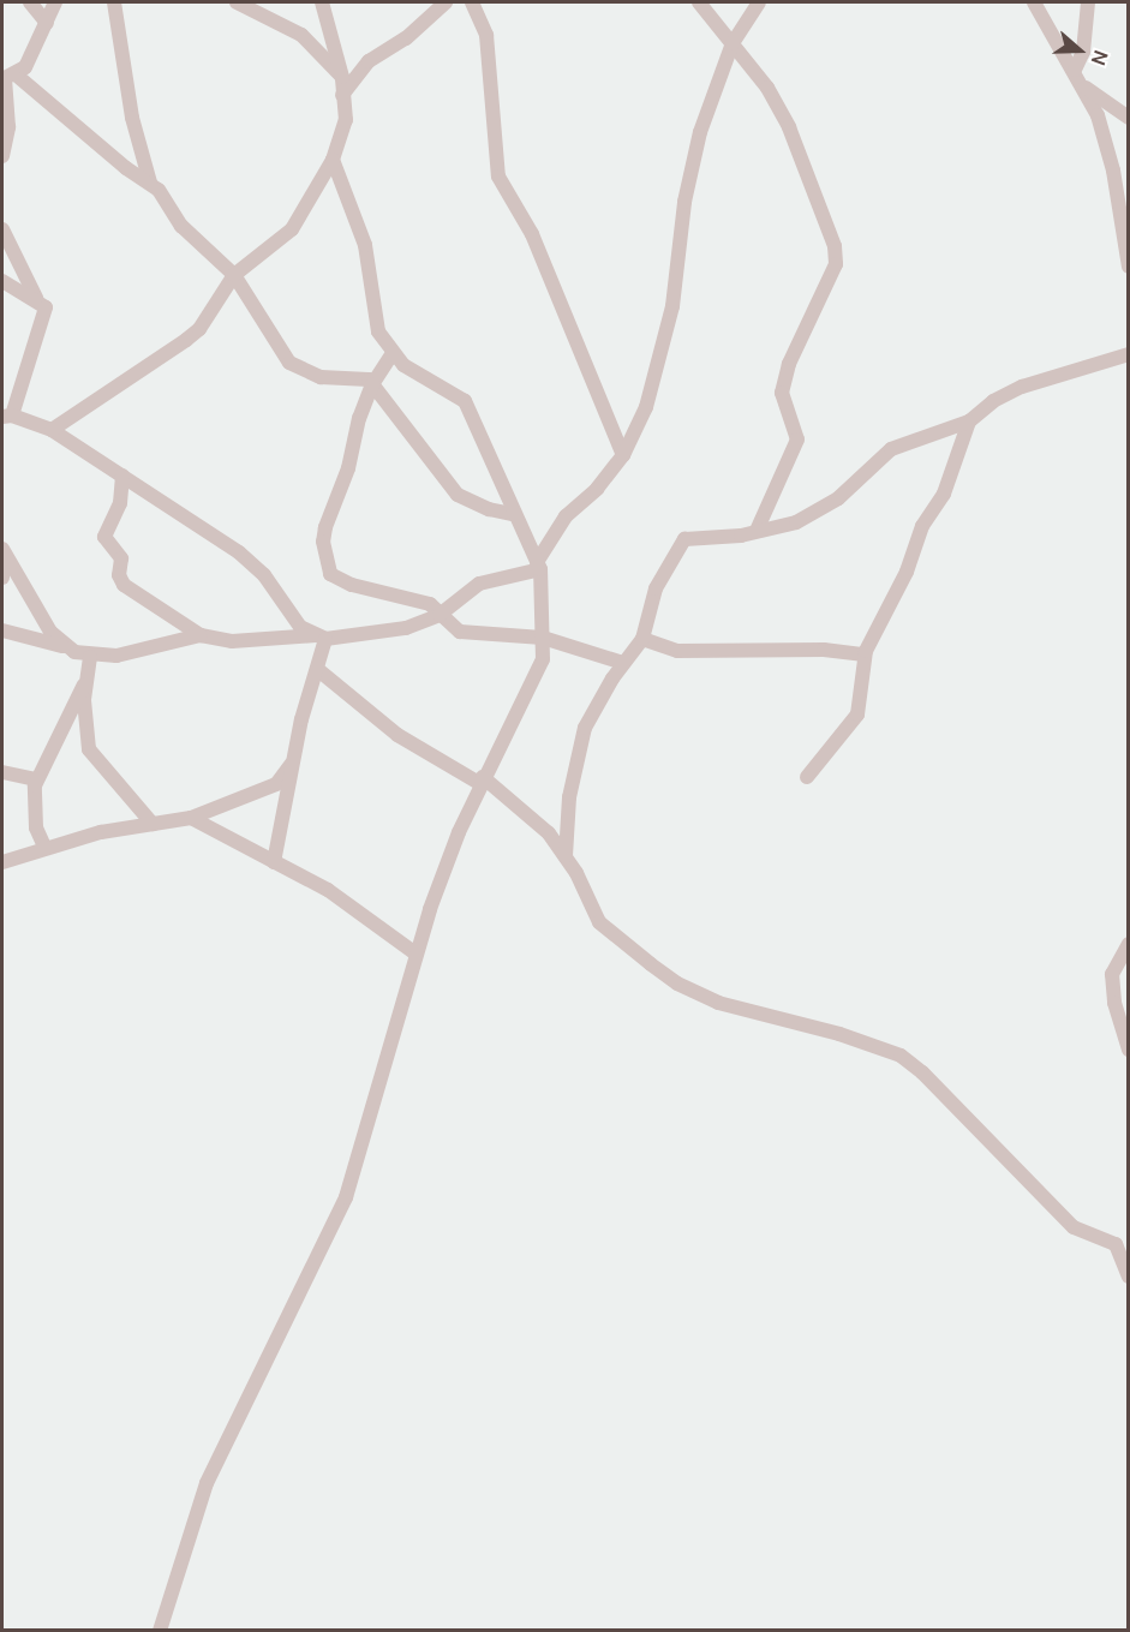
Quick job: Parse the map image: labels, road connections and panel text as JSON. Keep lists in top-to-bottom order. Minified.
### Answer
{"north":"right"}
